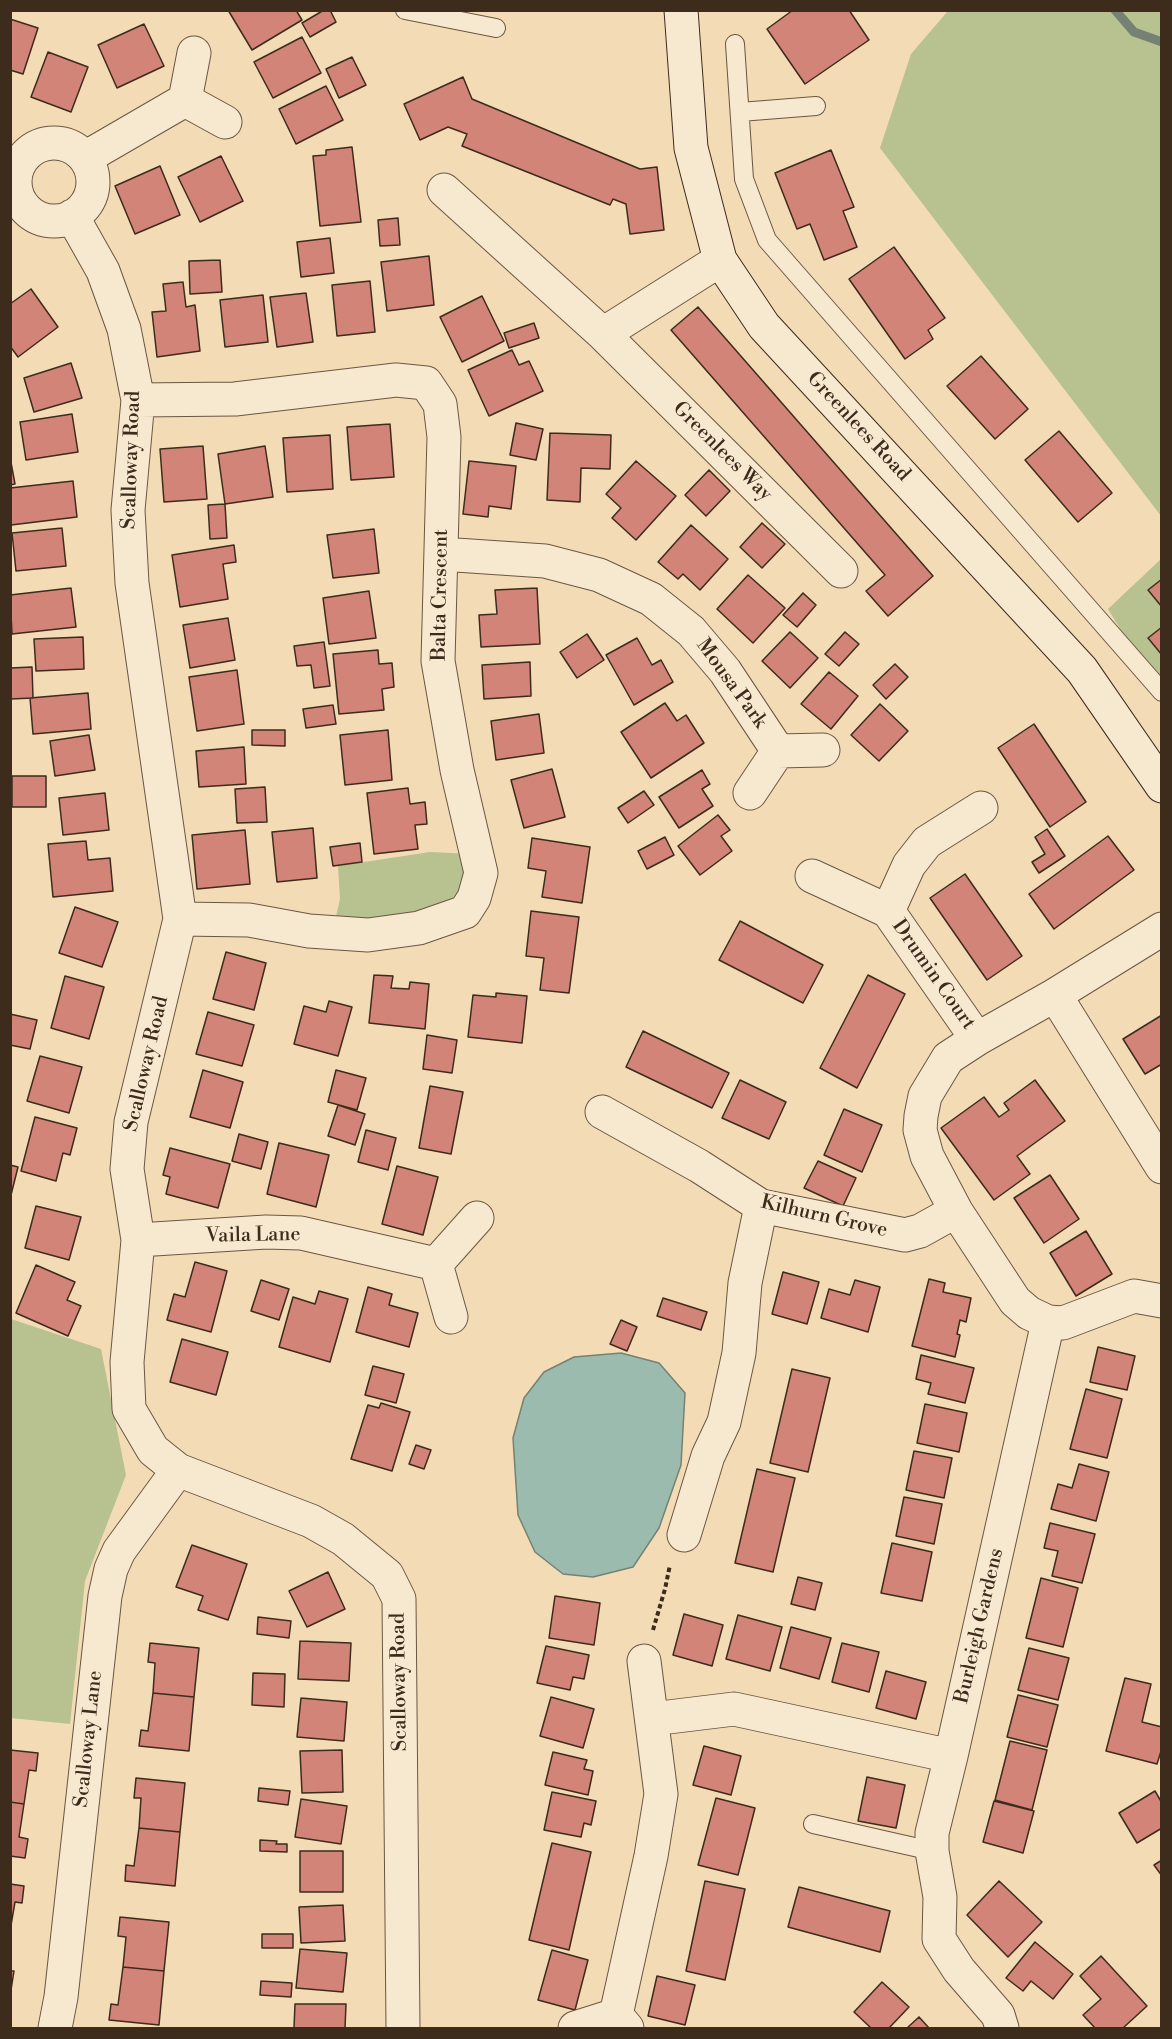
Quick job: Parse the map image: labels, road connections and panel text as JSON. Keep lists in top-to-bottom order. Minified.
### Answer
{"streets":{"street":["Greenlees Road","Greenlees Way","Scalloway Road","Balta Crescent","Mousa Park","Drumin Court","Kilhurn Grove","Vaila Lane","Burleigh Gardens","Scalloway Lane"]},"crossings":[["Scalloway Road","Balta Crescent"],["Scalloway Road","Vaila Lane"],["Scalloway Road","Scalloway Lane"],["Balta Crescent","Mousa Park"]]}
